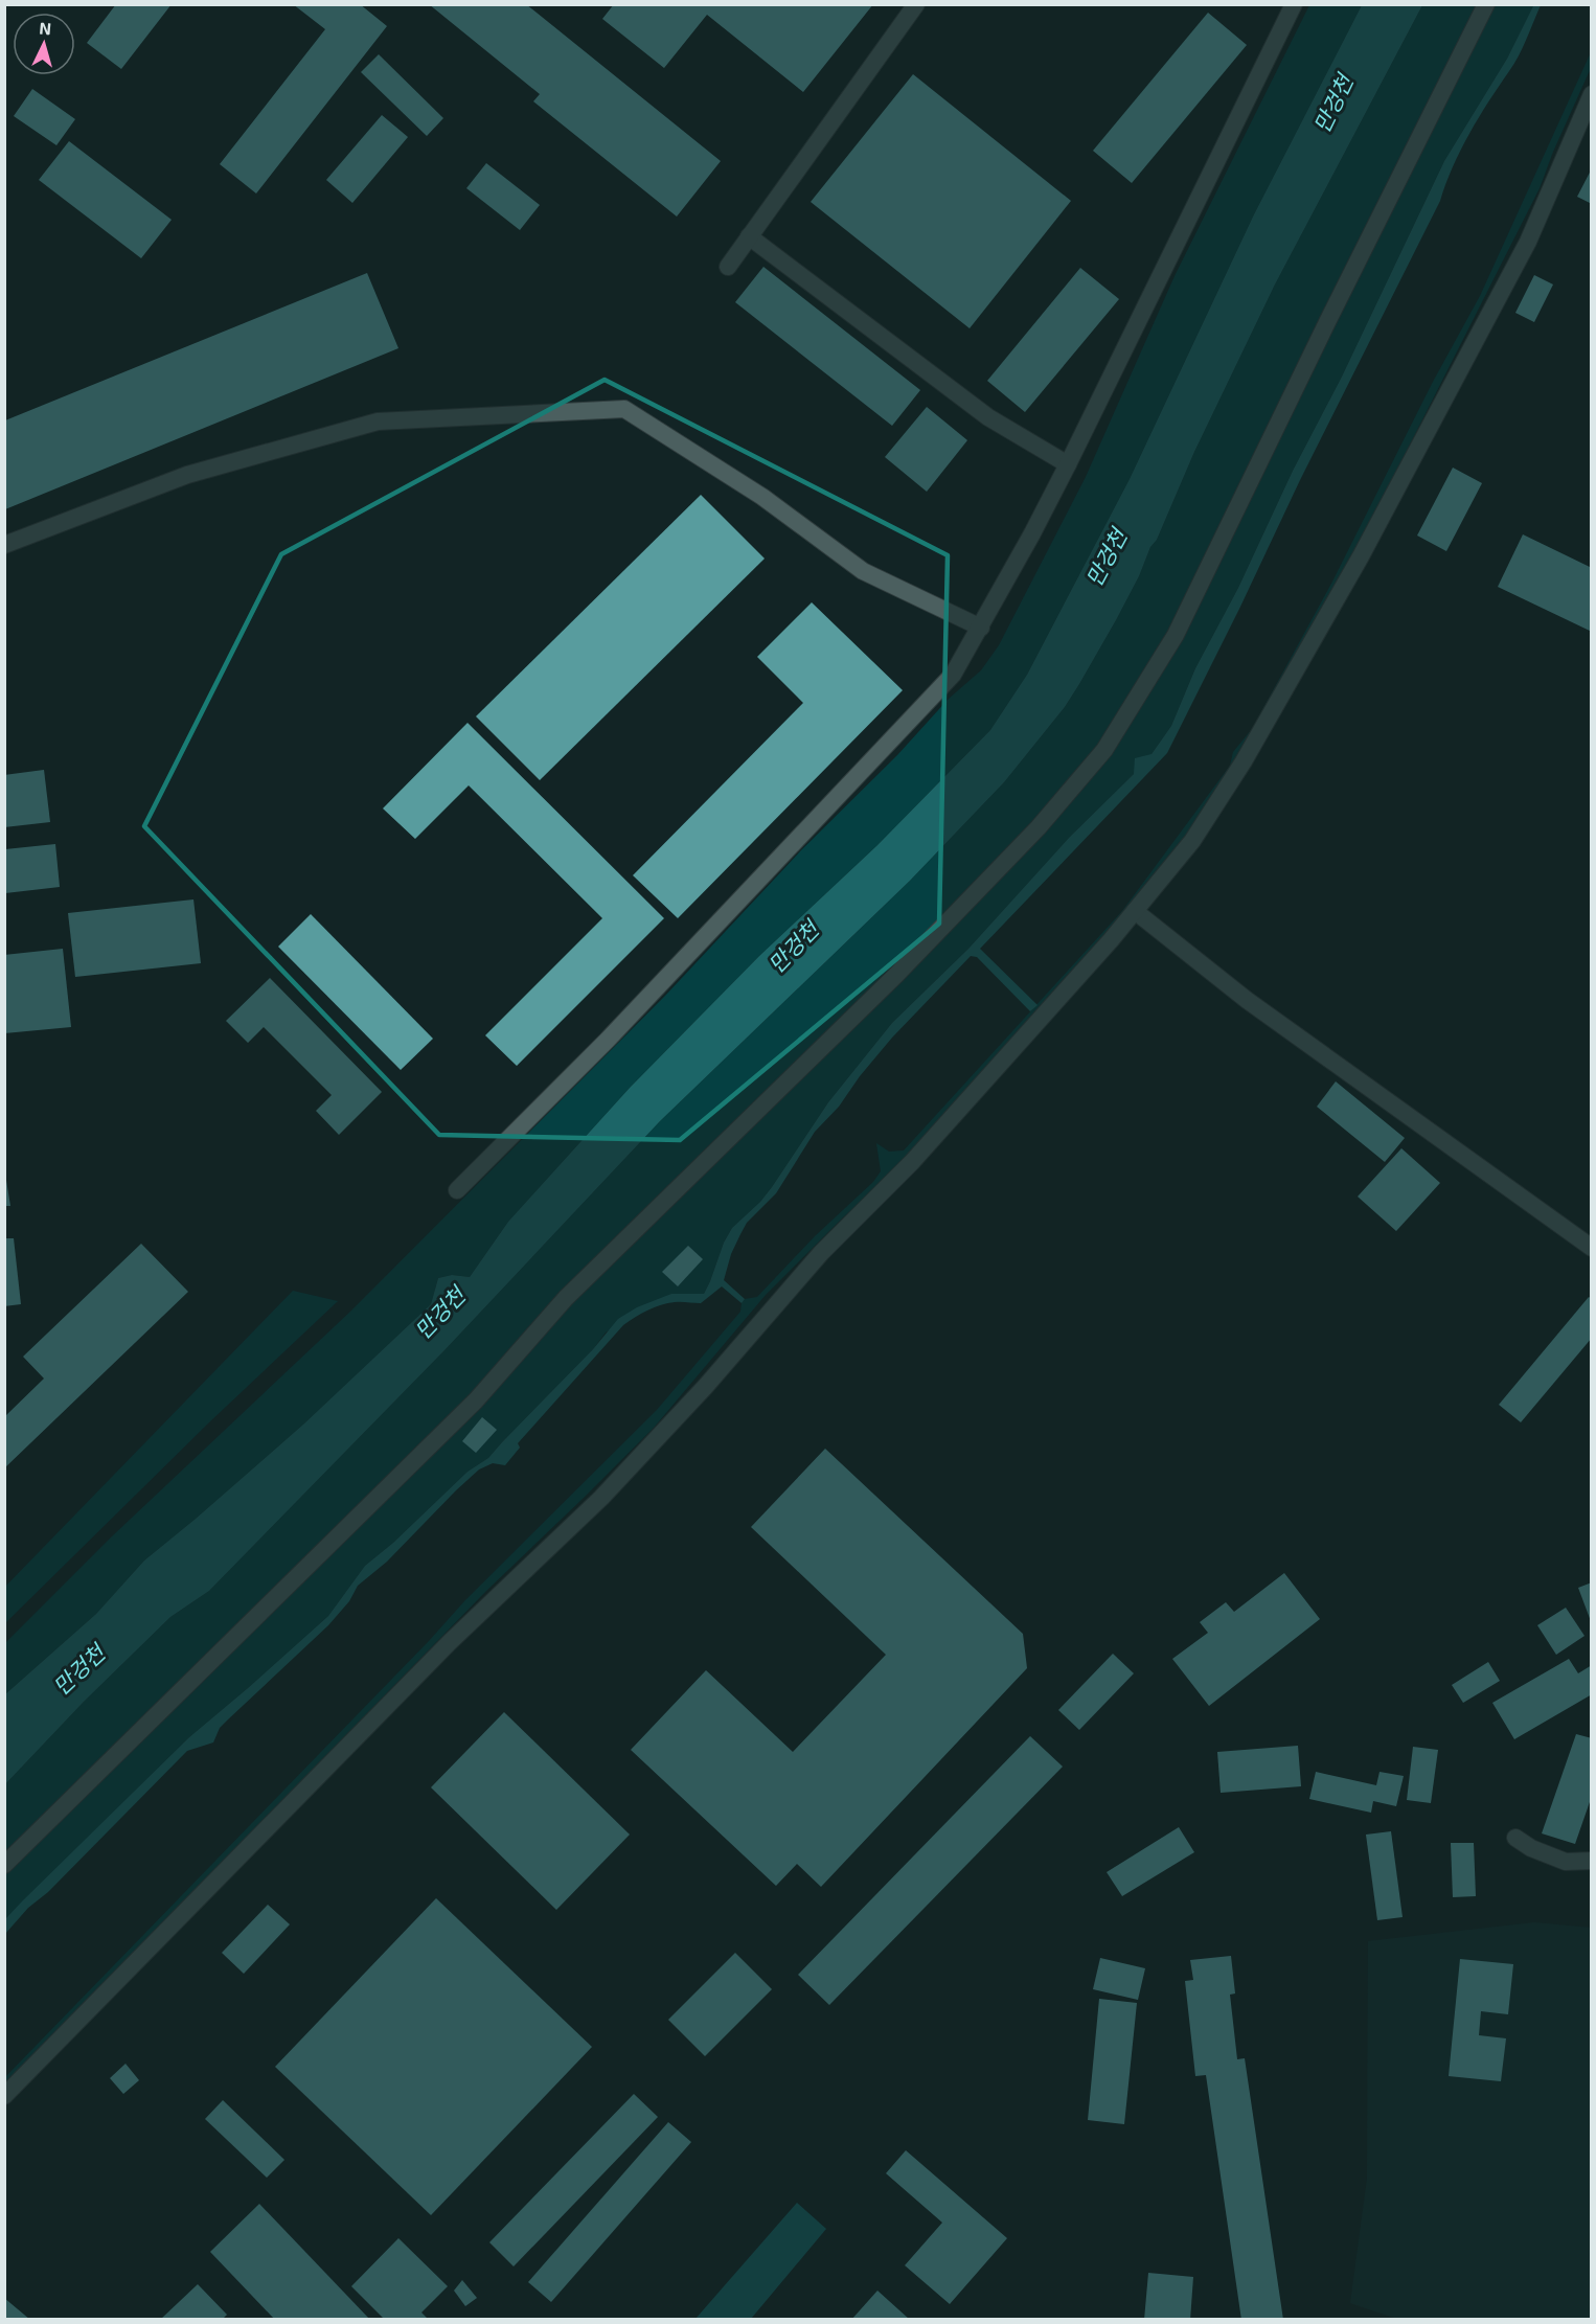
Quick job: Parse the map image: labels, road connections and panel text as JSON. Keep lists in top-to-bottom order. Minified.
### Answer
{"water":["만겅천"],"north":"top"}
